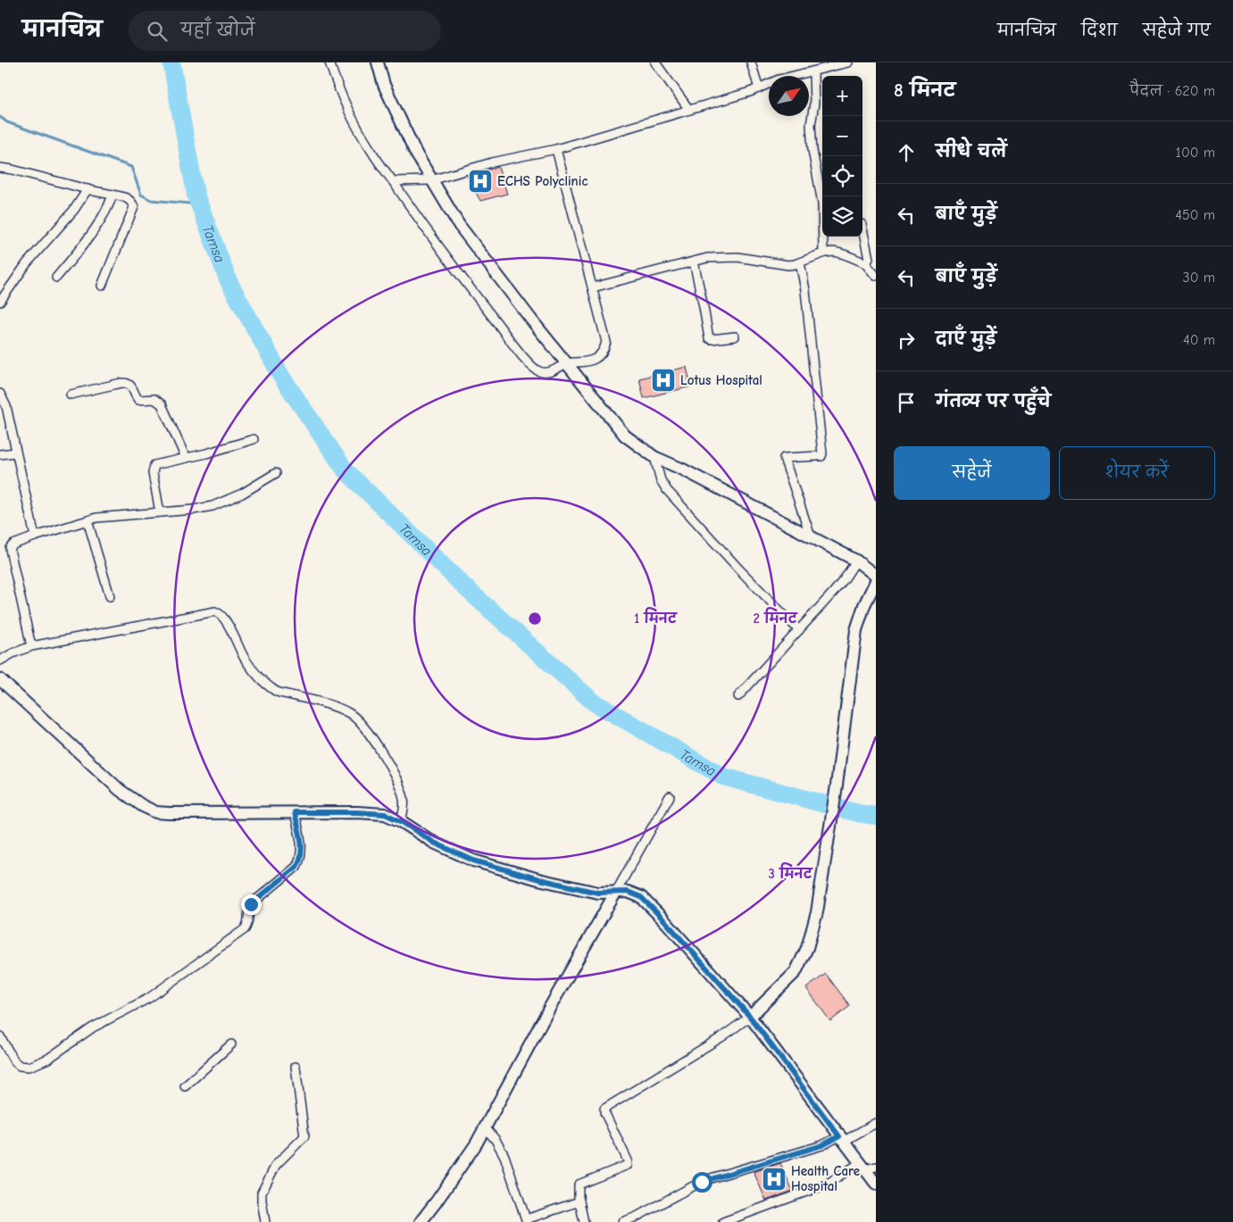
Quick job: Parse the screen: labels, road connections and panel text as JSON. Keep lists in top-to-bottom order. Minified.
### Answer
{"water":["Tamsa"],"places":{"hospital":["ECHS Polyclinic","Lotus Hospital","Health Care Hospital"]},"north":"top right","page":{"header":"मानचित्र","search":"यहाँ खोजें","nav":["मानचित्र","दिशा","सहेजे गए"],"heading":["8 मिनट","पैदल · 620 m"],"map_buttons":["+","−"],"list":[["सीधे चलें","100 m"],["बाएँ मुड़ें","450 m"],["बाएँ मुड़ें","30 m"],["दाएँ मुड़ें","40 m"],"गंतव्य पर पहुँचे"],"buttons":["सहेजें","शेयर करें"]},"rings":["1 मिनट","2 मिनट","3 मिनट"]}
